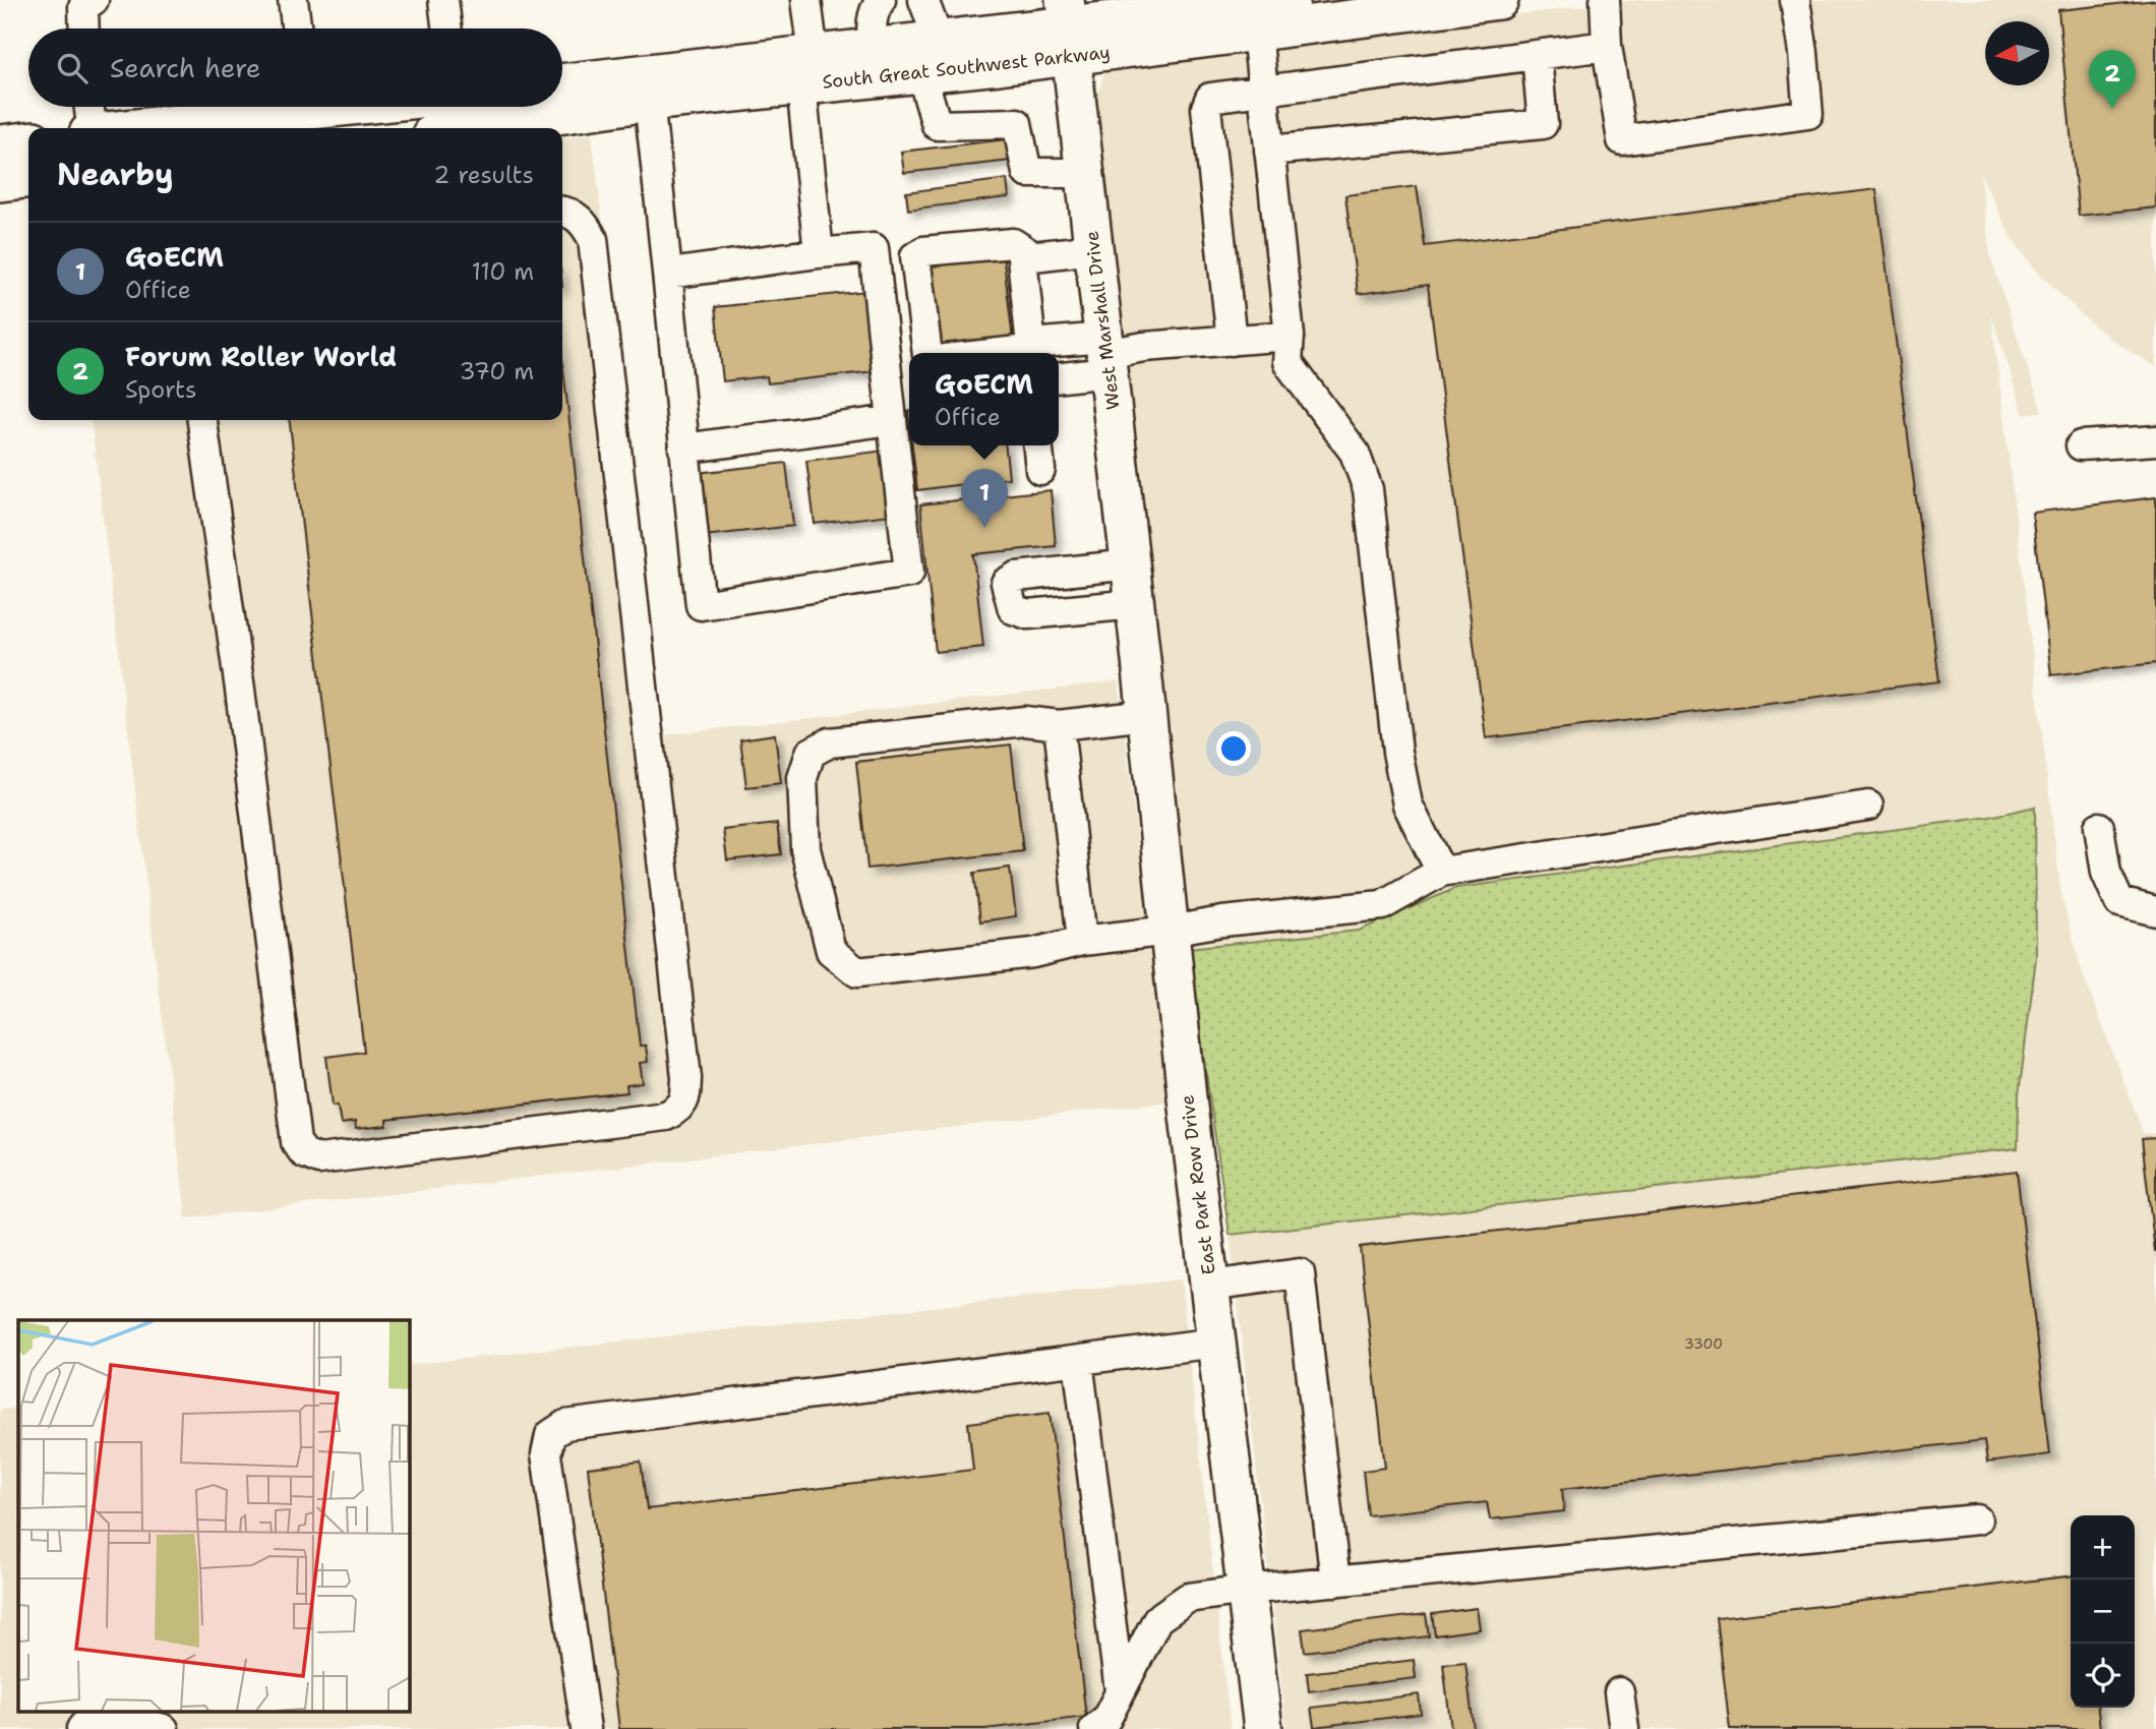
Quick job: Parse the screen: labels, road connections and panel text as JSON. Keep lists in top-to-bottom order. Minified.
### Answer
{"streets":{"main road":["South Great Southwest Parkway","West Marshall Drive","East Park Row Drive"]},"crossings":[["South Great Southwest Parkway","West Marshall Drive"],["West Marshall Drive","East Park Row Drive"]],"house_numbers":["3300"],"north":"left","page":{"search":"Search here","pins":["2","1"],"heading":["Nearby","2 results"],"list":[{"mark":"1","name":"GoECM","note":"Office","value":"110 m"},{"mark":"2","name":"Forum Roller World","note":"Sports","value":"370 m"}],"popup":["GoECM","Office"],"map_buttons":["+","−"]}}
